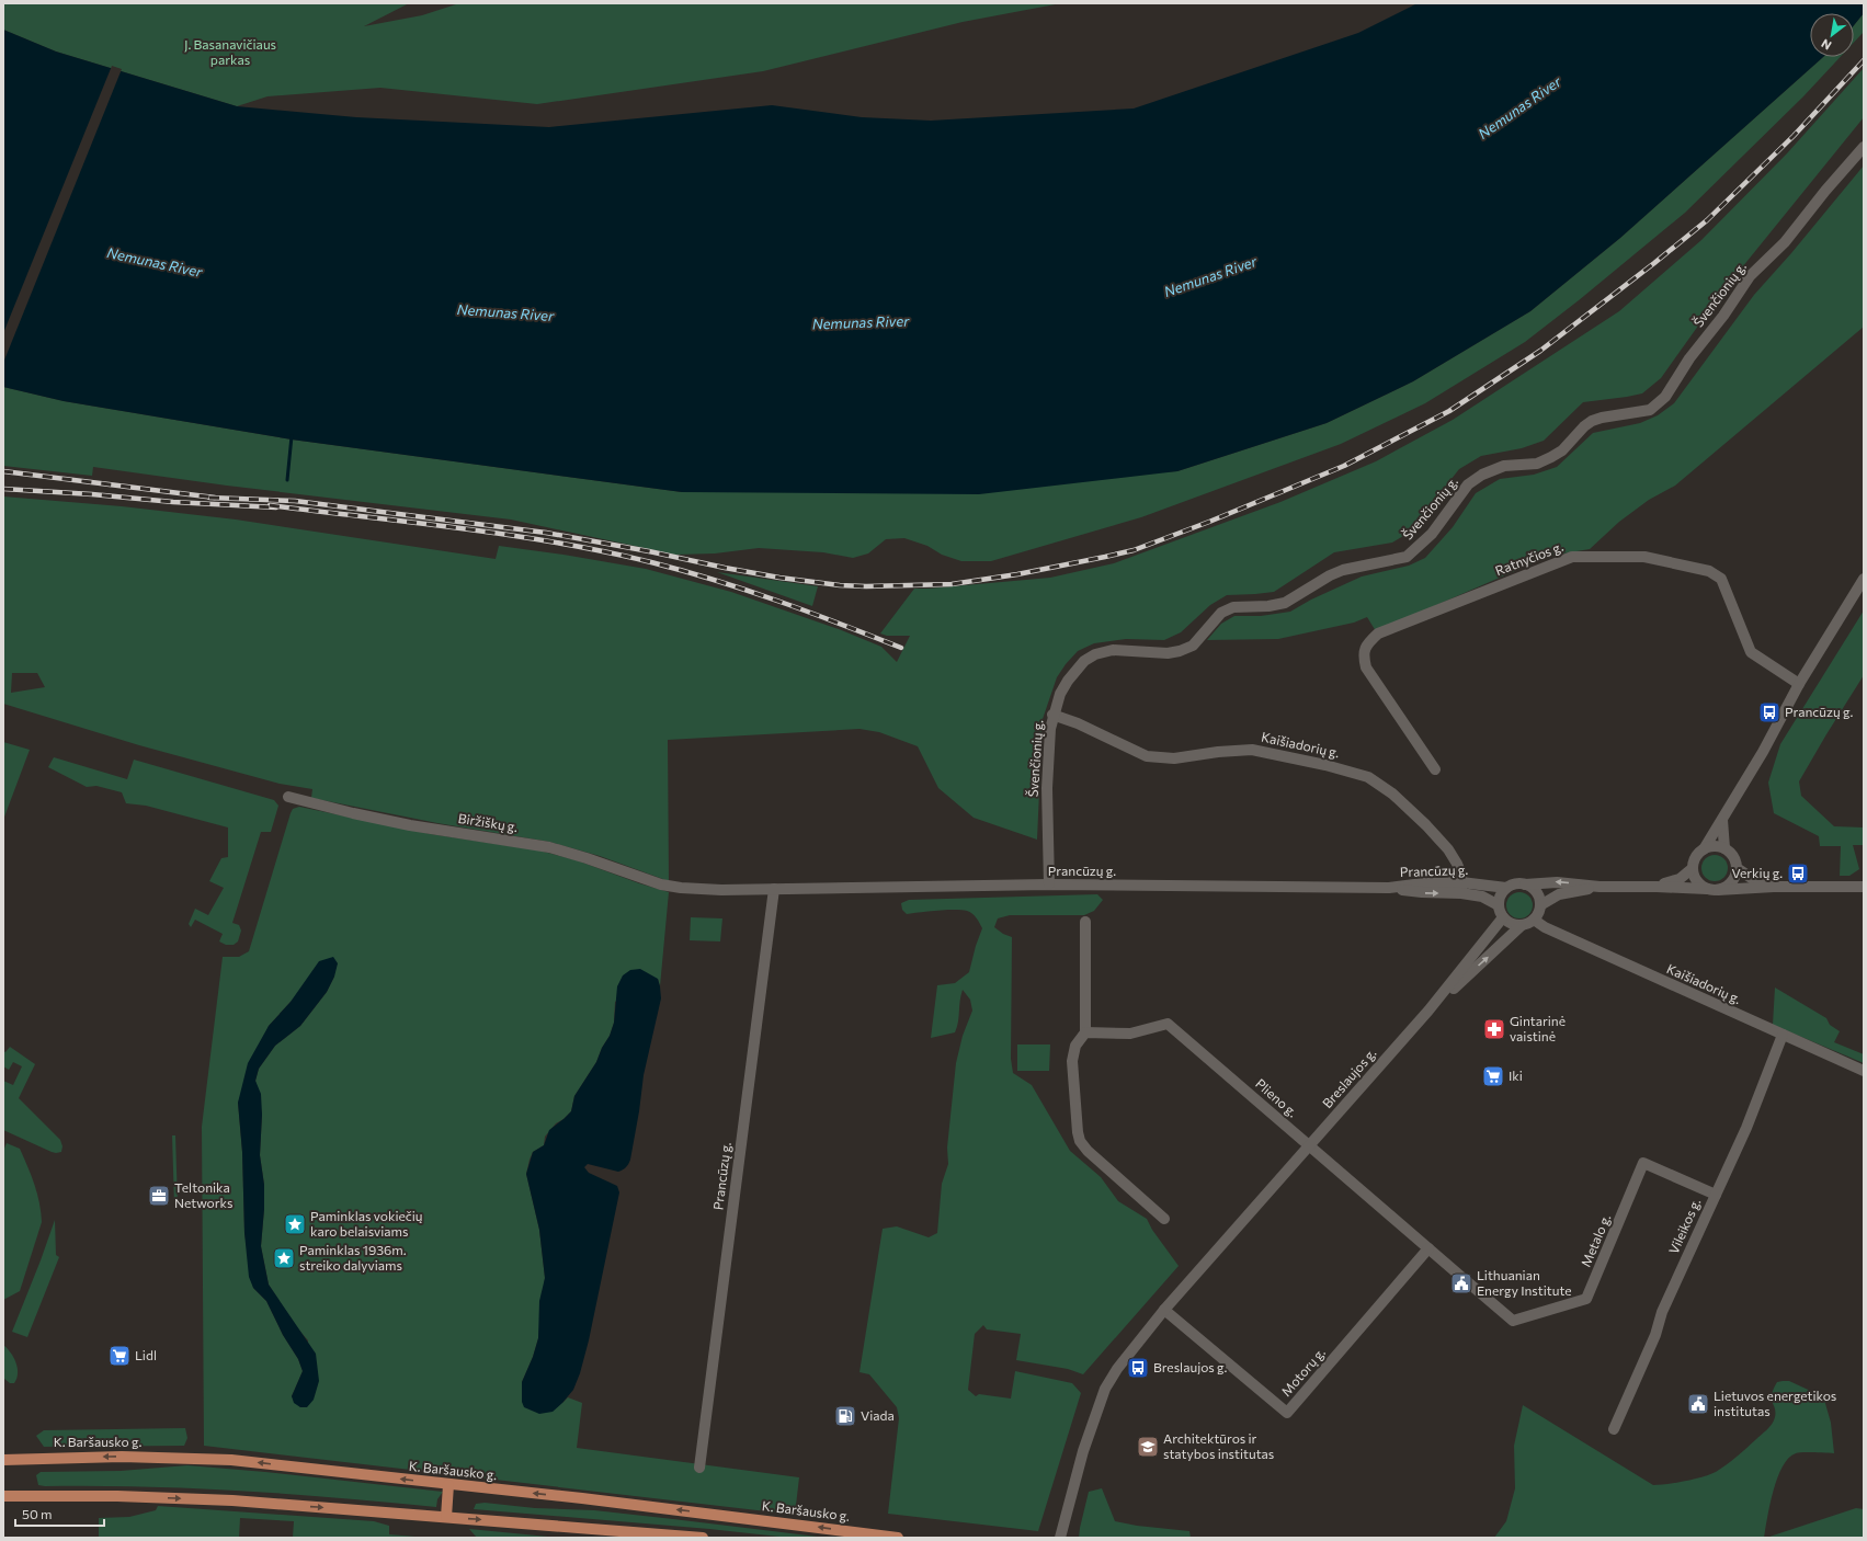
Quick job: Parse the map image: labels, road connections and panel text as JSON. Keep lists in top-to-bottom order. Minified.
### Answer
{"streets":{"main road":["K. Baršausko g."],"street":["Švenčionių g.","Ratnyčios g.","Kaišiadorių g.","Biržiškų g.","Prancūzų g.","Breslaujos g.","Plieno g.","Vileikos g.","Metalo g.","Motorų g."]},"crossings":[["Švenčionių g.","Kaišiadorių g."],["Švenčionių g.","Prancūzų g."],["Kaišiadorių g.","Prancūzų g."],["Kaišiadorių g.","Breslaujos g."],["Kaišiadorių g.","Vileikos g."],["Biržiškų g.","Prancūzų g."],["Prancūzų g.","Breslaujos g."],["Breslaujos g.","Plieno g."],["Breslaujos g.","Motorų g."],["Plieno g.","Metalo g."],["Plieno g.","Motorų g."],["Vileikos g.","Metalo g."],["Metalo g.","Motorų g."]],"water":["Nemunas River"],"parks":["J. Basanavičiaus parkas"],"places":{"bus stop":["Prancūzų g.","Verkių g.","Breslaujos g."],"pharmacy":["Gintarinė vaistinė"],"supermarket":["Iki","Lidl"],"office":["Teltonika Networks"],"place":["Paminklas vokiečių karo belaisviams","Paminklas 1936m. streiko dalyviams"],"public building":["Lithuanian Energy Institute","Lietuvos energetikos institutas"],"fuel station":["Viada"],"school or university":["Architektūros ir statybos institutas"]},"scale_bar":"50 m","north":"bottom left"}
